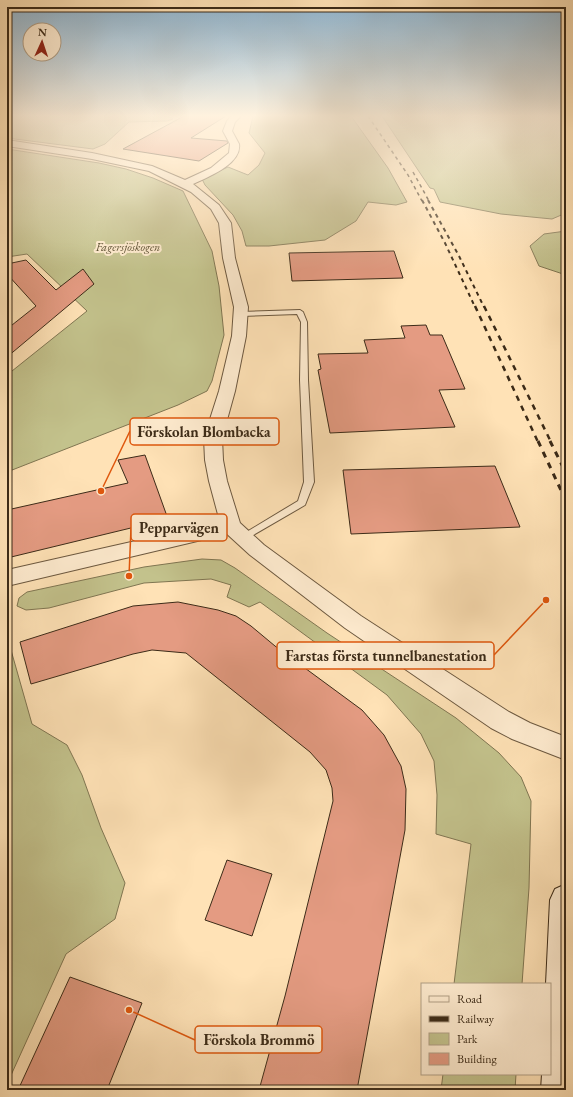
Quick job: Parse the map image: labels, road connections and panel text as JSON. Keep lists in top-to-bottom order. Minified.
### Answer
{"parks":["Fagersjöskogen"],"places":["Förskolan Blombacka","Pepparvägen","Farstas första tunnelbanestation","Förskola Brommö"],"legend":["Road","Railway","Park","Building"],"north":"top"}
